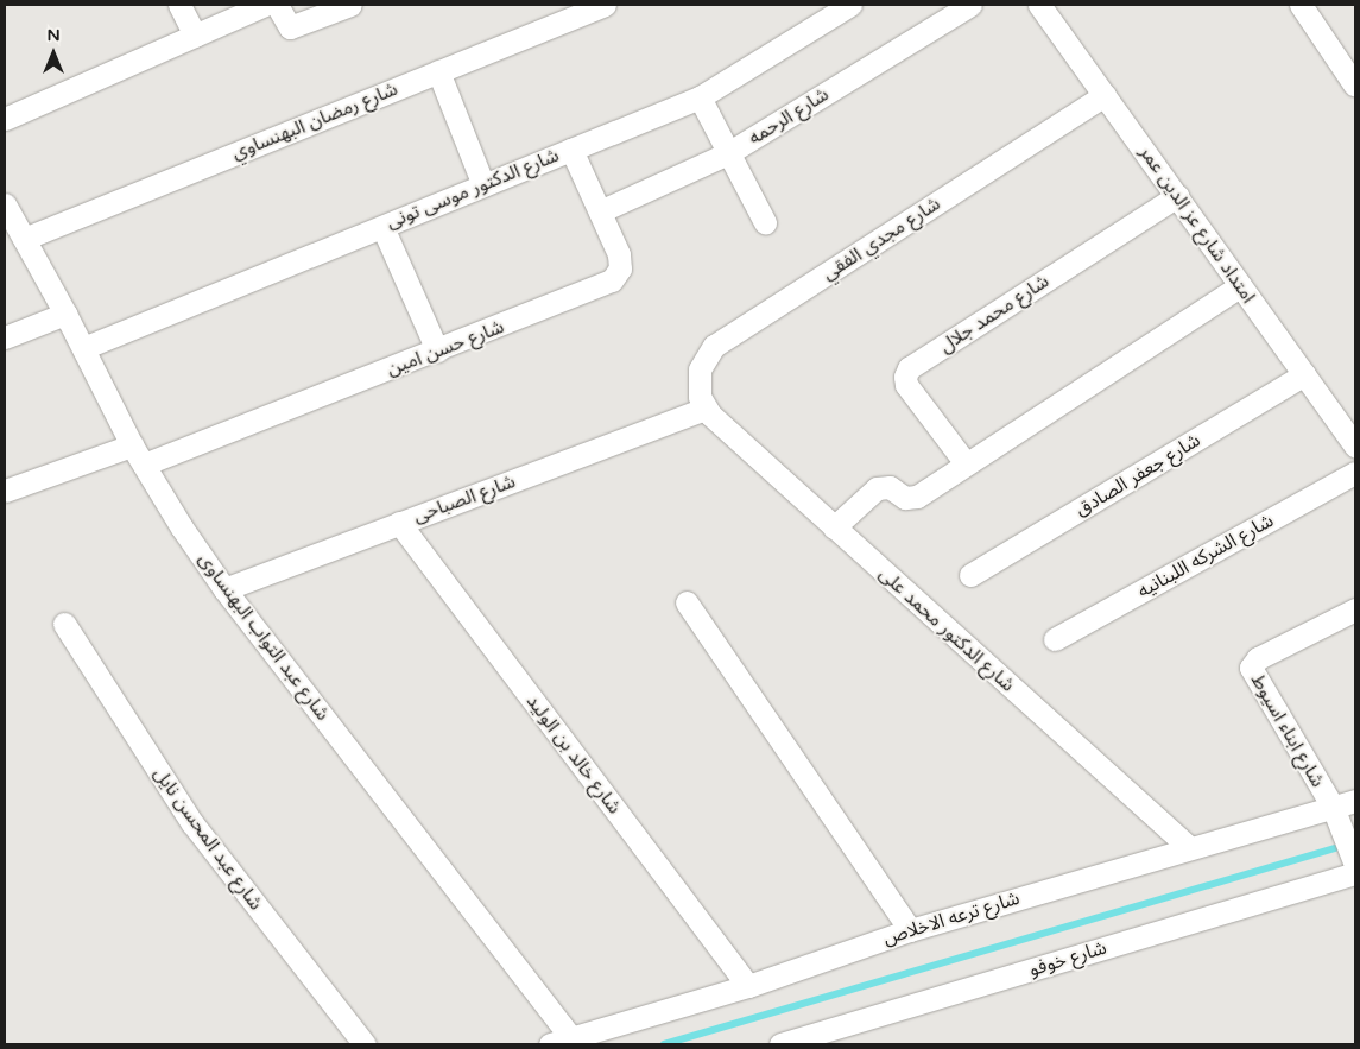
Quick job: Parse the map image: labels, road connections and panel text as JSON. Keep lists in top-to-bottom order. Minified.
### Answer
{"streets":{"street":["شارع الرحمه","شارع رمضان البهنساوي","شارع الدكتور موسى تونى","امتداد شارع عز الدين عمر","شارع مجدي الفقي","شارع محمد جلال","شارع حسن امين","شارع جعفر الصادق","شارع الصباحى","شارع الشركه اللبنانيه","شارع الدكتور محمد على","شارع عبد التواب البهنساوى","شارع ابناء اسيوط","شارع خالد بن الوليد","شارع عبد المحسن نايل","شارع ترعه الاخلاص","شارع خوفو"]},"crossings":[["شارع الرحمه","شارع حسن امين"],["شارع رمضان البهنساوي","شارع عبد التواب البهنساوى"],["شارع الدكتور موسى تونى","شارع حسن امين"],["شارع الدكتور موسى تونى","شارع عبد التواب البهنساوى"],["امتداد شارع عز الدين عمر","شارع مجدي الفقي"],["امتداد شارع عز الدين عمر","شارع محمد جلال"],["امتداد شارع عز الدين عمر","شارع جعفر الصادق"],["شارع مجدي الفقي","شارع الصباحى"],["شارع مجدي الفقي","شارع الدكتور محمد على"],["شارع حسن امين","شارع عبد التواب البهنساوى"],["شارع الصباحى","شارع الدكتور محمد على"],["شارع الصباحى","شارع عبد التواب البهنساوى"],["شارع الصباحى","شارع خالد بن الوليد"],["شارع الدكتور محمد على","شارع ترعه الاخلاص"],["شارع عبد التواب البهنساوى","شارع ترعه الاخلاص"],["شارع ابناء اسيوط","شارع ترعه الاخلاص"],["شارع خالد بن الوليد","شارع ترعه الاخلاص"]],"north":"top"}
